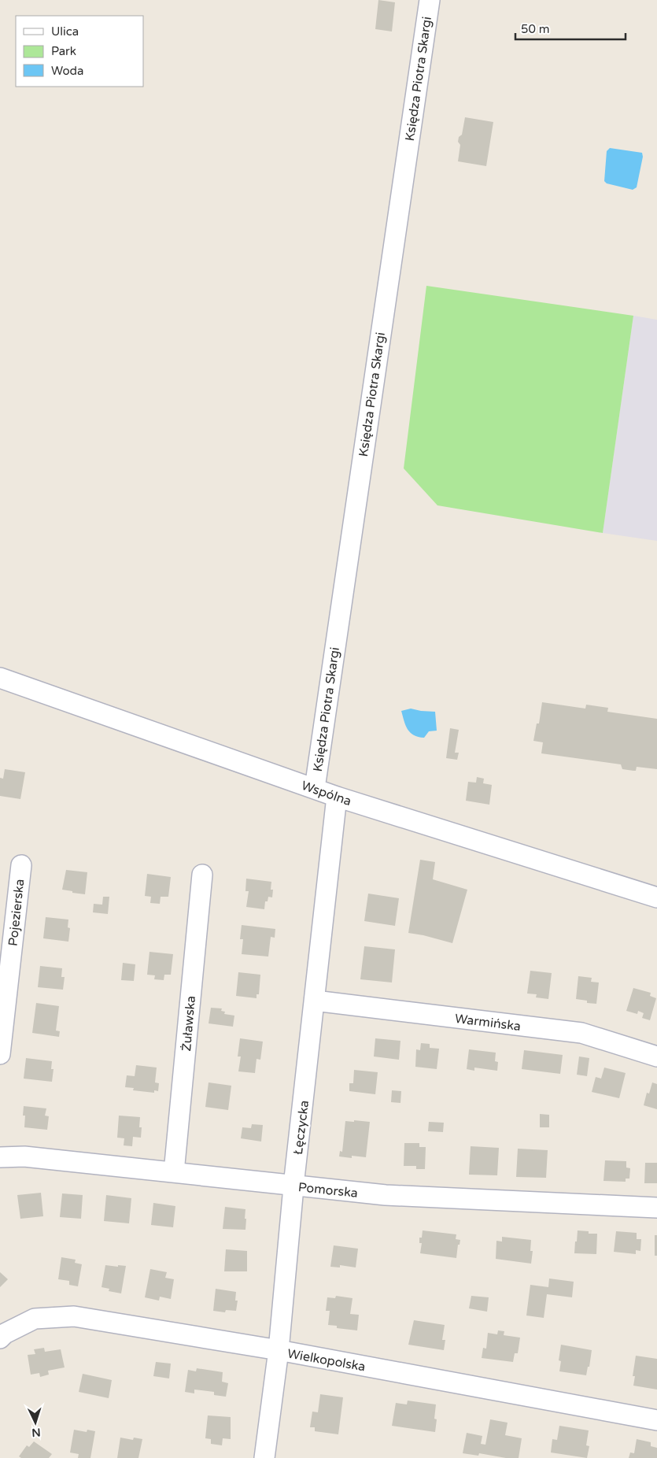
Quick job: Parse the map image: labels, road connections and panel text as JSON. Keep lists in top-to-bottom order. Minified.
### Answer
{"streets":{"street":["Księdza Piotra Skargi","Wspólna","Pojezierska","Warmińska","Żuławska","Łęczycka","Pomorska","Wielkopolska"]},"crossings":[["Księdza Piotra Skargi","Wspólna"],["Wspólna","Łęczycka"],["Warmińska","Łęczycka"],["Żuławska","Pomorska"],["Łęczycka","Pomorska"],["Łęczycka","Wielkopolska"]],"legend":["Ulica","Park","Woda"],"scale_bar":"50 m","north":"bottom"}
